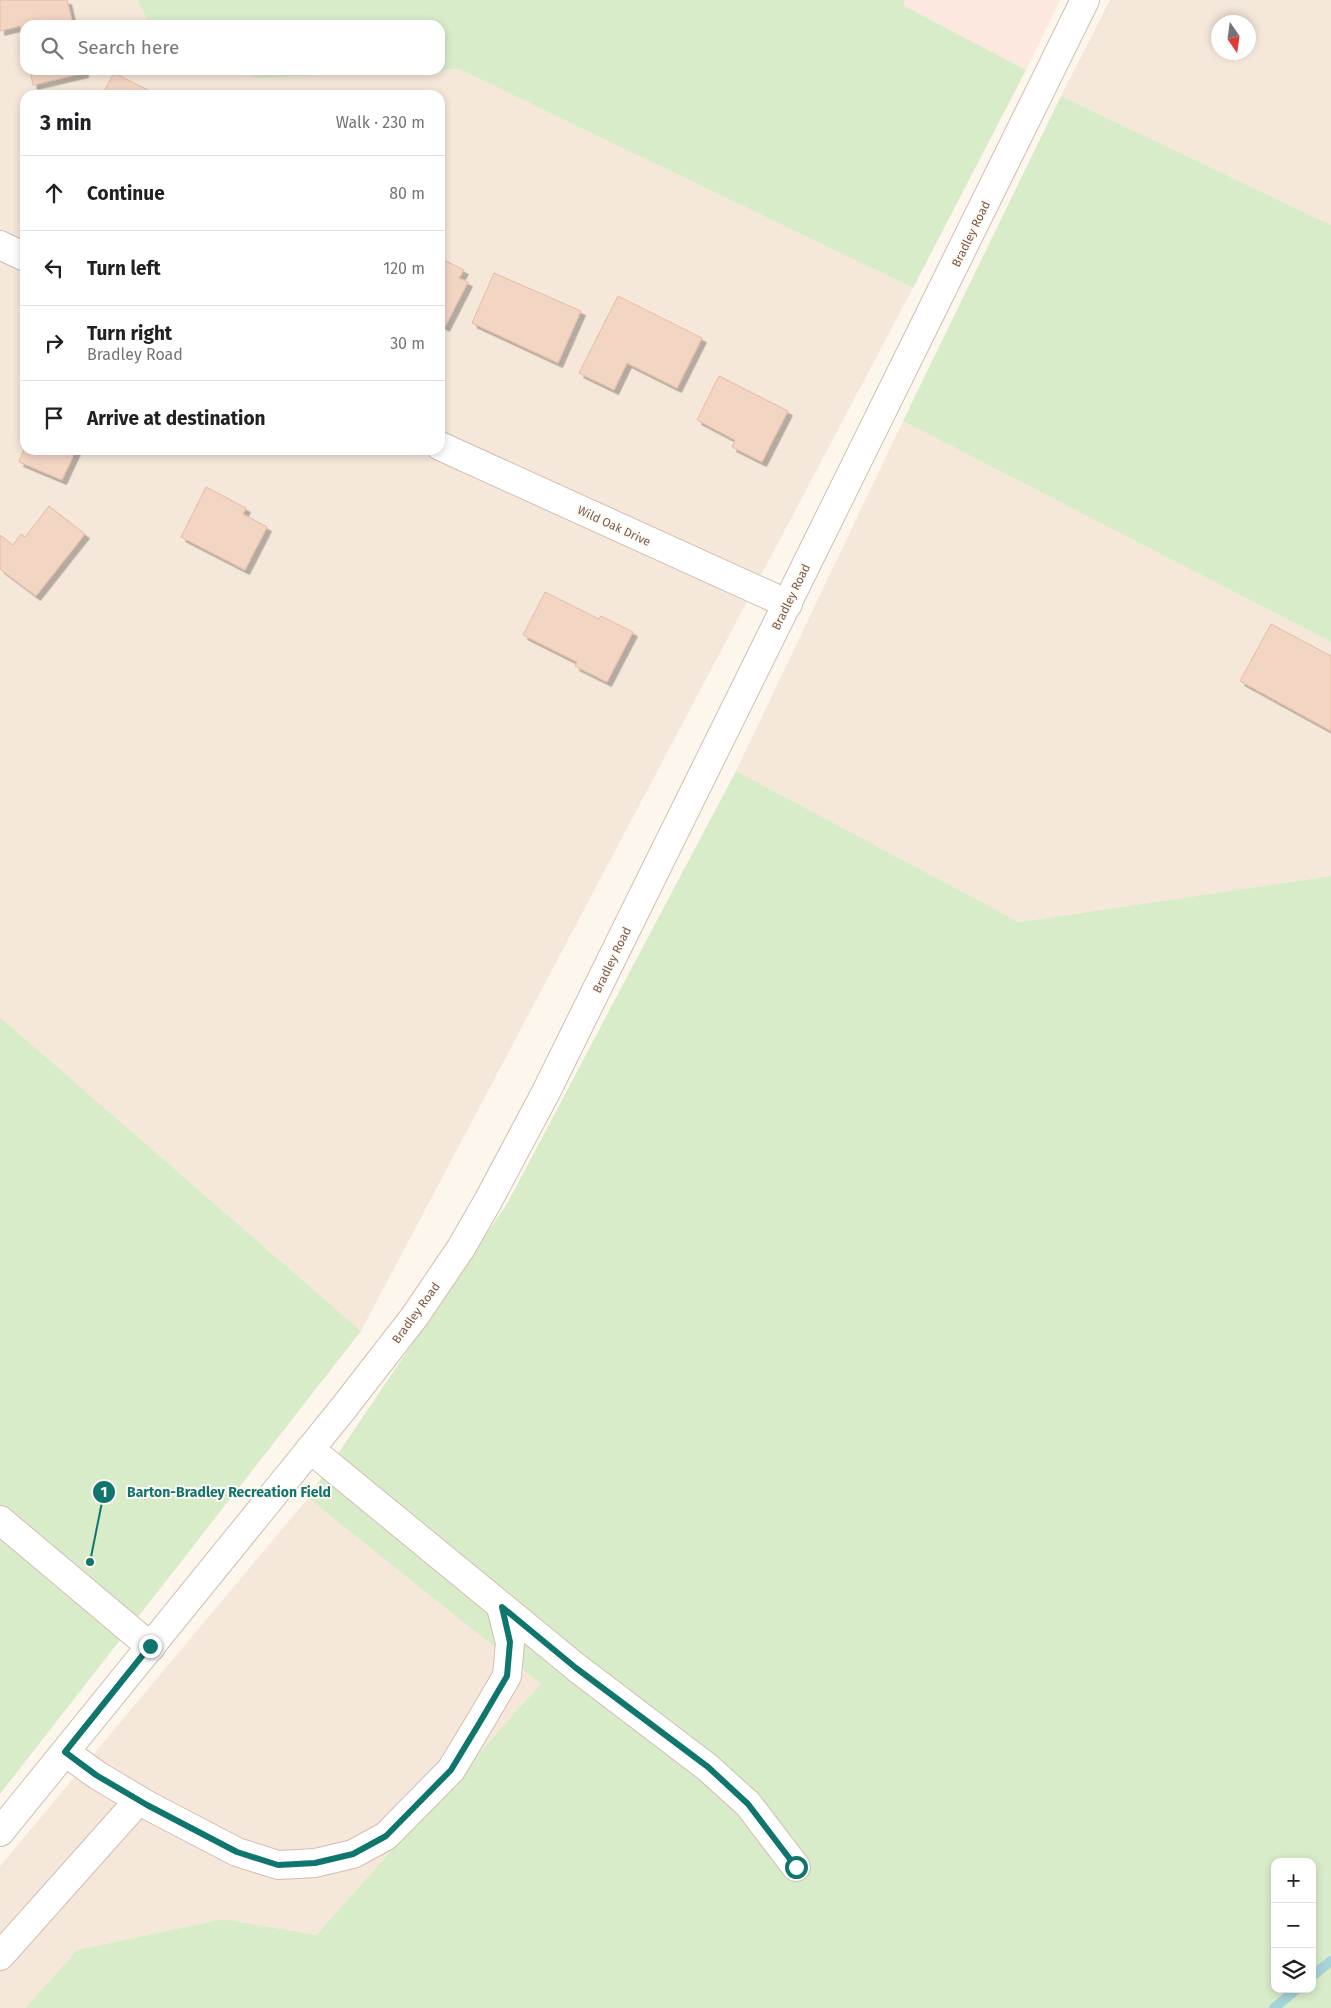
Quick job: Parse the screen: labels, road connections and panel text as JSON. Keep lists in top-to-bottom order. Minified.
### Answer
{"streets":{"street":["Bradley Road","Wild Oak Drive"]},"crossings":[["Bradley Road","Wild Oak Drive"]],"places":["Barton-Bradley Recreation Field"],"north":"bottom","page":{"search":"Search here","heading":["3 min","Walk · 230 m"],"list":[["Continue","80 m"],["Turn left","120 m"],["Turn right","Bradley Road","30 m"],"Arrive at destination"],"map_buttons":["+","−"]}}
